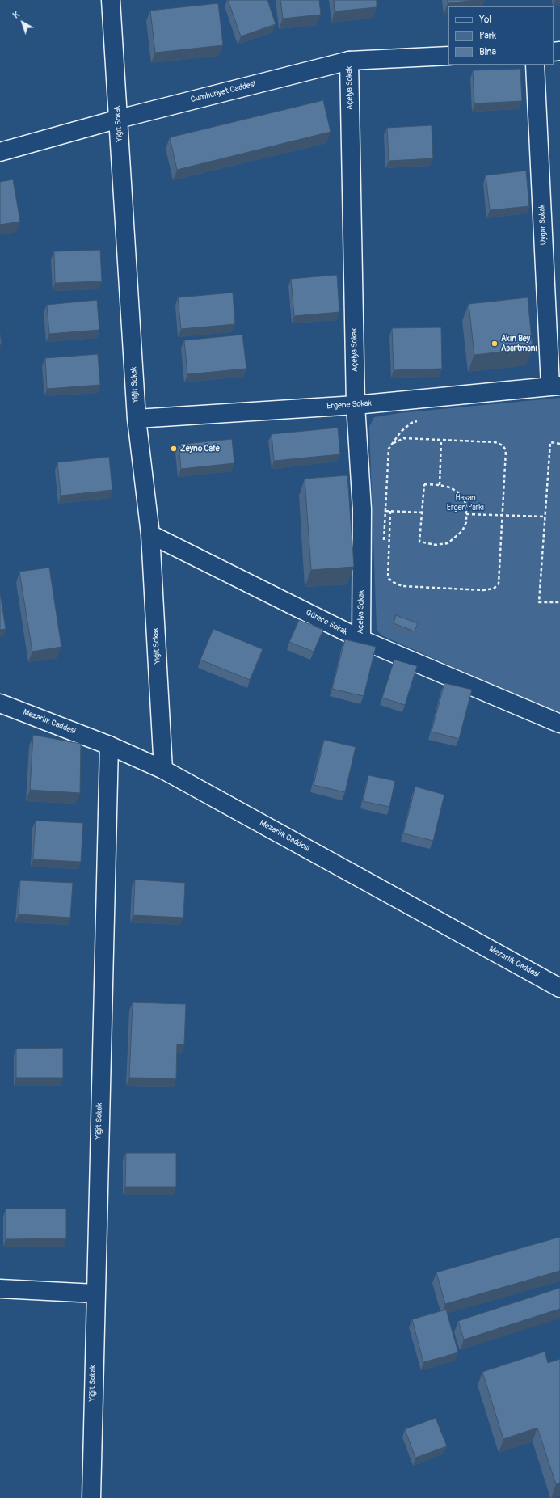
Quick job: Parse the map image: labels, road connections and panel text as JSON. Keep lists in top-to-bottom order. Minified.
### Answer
{"streets":{"street":["Açelya Sokak","Cumhuriyet Caddesi","Yiğit Sokak","Uygar Sokak","Ergene Sokak","Gürece Sokak","Mezarlık Caddesi"]},"crossings":[["Açelya Sokak","Cumhuriyet Caddesi"],["Açelya Sokak","Ergene Sokak"],["Açelya Sokak","Gürece Sokak"],["Cumhuriyet Caddesi","Yiğit Sokak"],["Yiğit Sokak","Ergene Sokak"],["Yiğit Sokak","Gürece Sokak"],["Yiğit Sokak","Mezarlık Caddesi"],["Uygar Sokak","Ergene Sokak"]],"parks":["Hasan Ergen Parkı"],"places":["Akın Bey Apartmanı","Zeyno Cafe"],"legend":["Yol","Park","Bina"],"north":"top left"}
